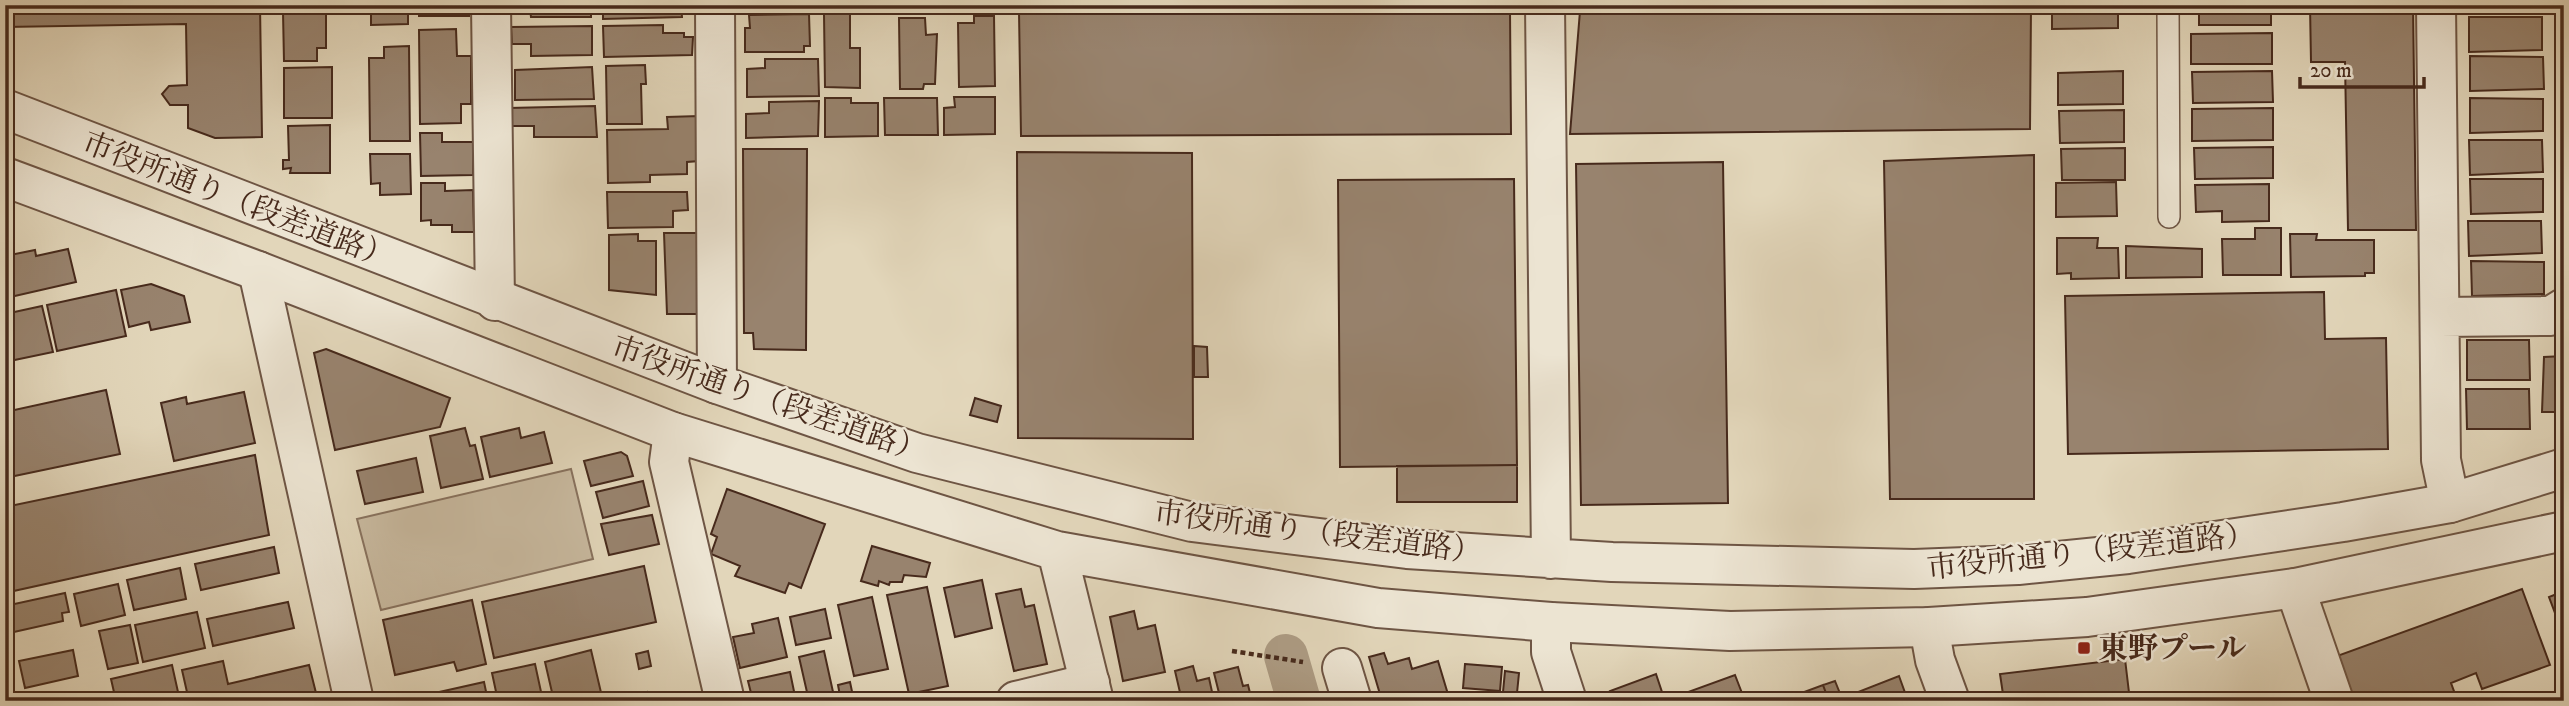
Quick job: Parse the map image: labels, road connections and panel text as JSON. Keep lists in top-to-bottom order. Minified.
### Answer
{"streets":{"street":["市役所通り（段差道路）"]},"places":{"transit":["東野プール"]},"scale_bar":"20 m"}
